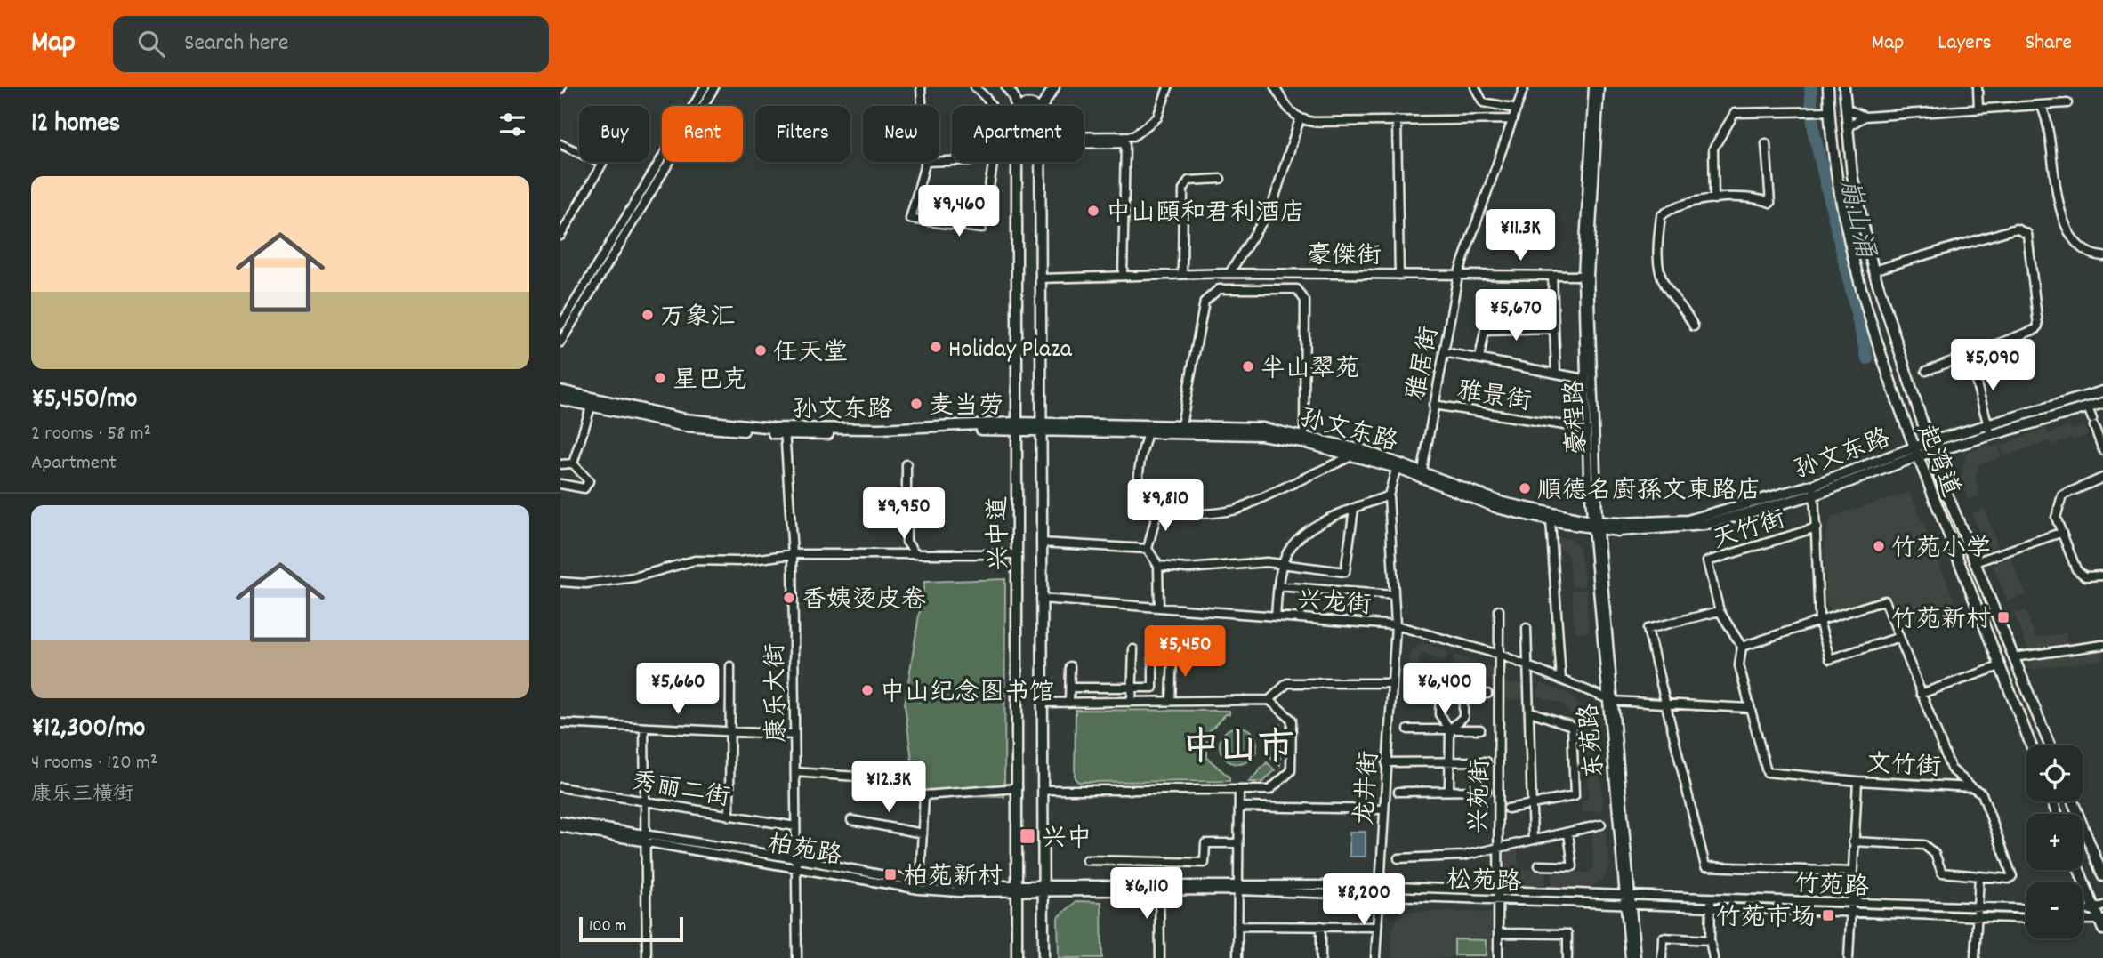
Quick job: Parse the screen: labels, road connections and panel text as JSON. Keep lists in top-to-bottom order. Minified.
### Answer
{"streets":{"main road":["孙文东路","起湾道","兴中道"],"street":["豪傑街","雅居街","雅景街","豪程路","天竹街","兴龙街","康乐大街","东苑路","文竹街","秀丽二街","龙井街","兴苑街","柏苑路","松苑路","竹苑路"]},"crossings":[["豪傑街","雅居街"],["豪傑街","豪程路"],["豪傑街","兴中道"],["雅居街","雅景街"],["雅居街","孙文东路"],["雅景街","豪程路"],["孙文东路","豪程路"],["孙文东路","起湾道"],["孙文东路","兴中道"],["孙文东路","康乐大街"],["孙文东路","东苑路"],["孙文东路","龙井街"],["豪程路","东苑路"],["兴中道","兴龙街"],["兴中道","柏苑路"],["兴中道","松苑路"],["兴龙街","东苑路"],["兴龙街","龙井街"],["兴龙街","兴苑街"],["康乐大街","秀丽二街"],["康乐大街","柏苑路"],["东苑路","松苑路"],["东苑路","竹苑路"],["龙井街","松苑路"],["兴苑街","松苑路"],["柏苑路","松苑路"],["松苑路","竹苑路"]],"districts":["中山市"],"water":["崩山涌"],"places":{"other":["中山頤和君利酒店","万象汇","Holiday Plaza","任天堂","半山翠苑","星巴克","麦当劳","順德名廚孫文東路店","竹苑小学","香姨烫皮卷","中山纪念图书馆"],"transit":["竹苑新村","兴中","柏苑新村","竹苑市场"]},"scale_bar":"100 m","page":{"header":"Map","search":"Search here","nav":["Map","Layers","Share"],"heading":"12 homes","chip":["Buy","Rent","Filters","New","Apartment"],"list":[{"name":"¥5,450/mo","note":"2 rooms · 58 m² · Apartment"},{"name":"¥12,300/mo","note":"4 rooms · 120 m² · 康乐三横街"}],"price":["¥9,460","¥11.3K","¥5,670","¥5,090","¥9,810","¥9,950","¥5,450","¥5,660","¥6,400","¥12.3K","¥6,110","¥8,200"],"map_buttons":["+","−"],"scale":"100 m"}}
